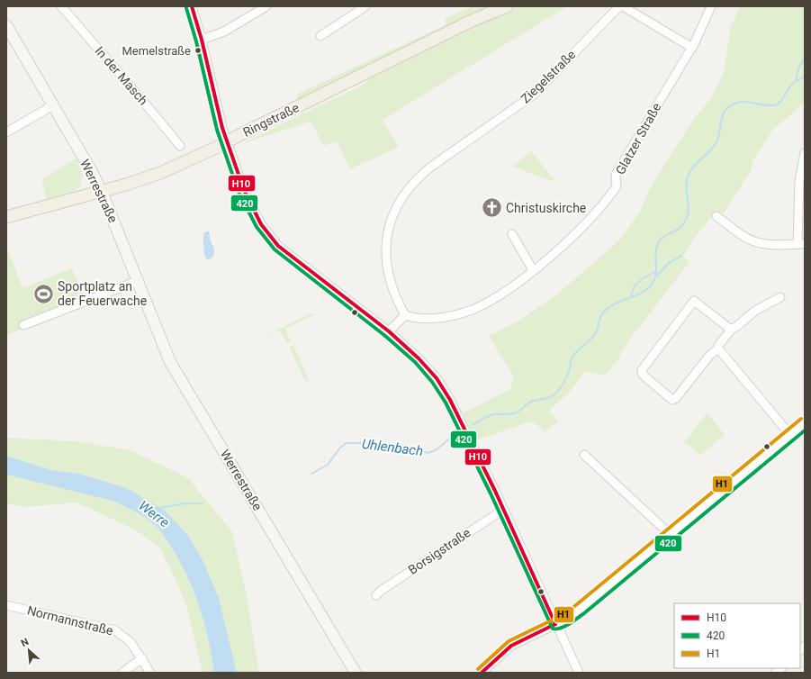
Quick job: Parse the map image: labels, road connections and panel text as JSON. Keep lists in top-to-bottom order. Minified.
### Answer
{"streets":{"main road":["Ringstraße","Werrestraße"],"street":["In der Masch","Ziegelstraße","Glatzer Straße","Borsigstraße","Normannstraße"]},"crossings":[["Ziegelstraße","Glatzer Straße"],["Ringstraße","Werrestraße"]],"water":["Uhlenbach","Werre"],"places":{"other":["Memelstraße"],"church":["Christuskirche"],"sports":["Sportplatz an der Feuerwache"]},"lines":["transit line H10","transit line 420","transit line H1"],"legend":["H10","420","H1"],"north":"top left"}
